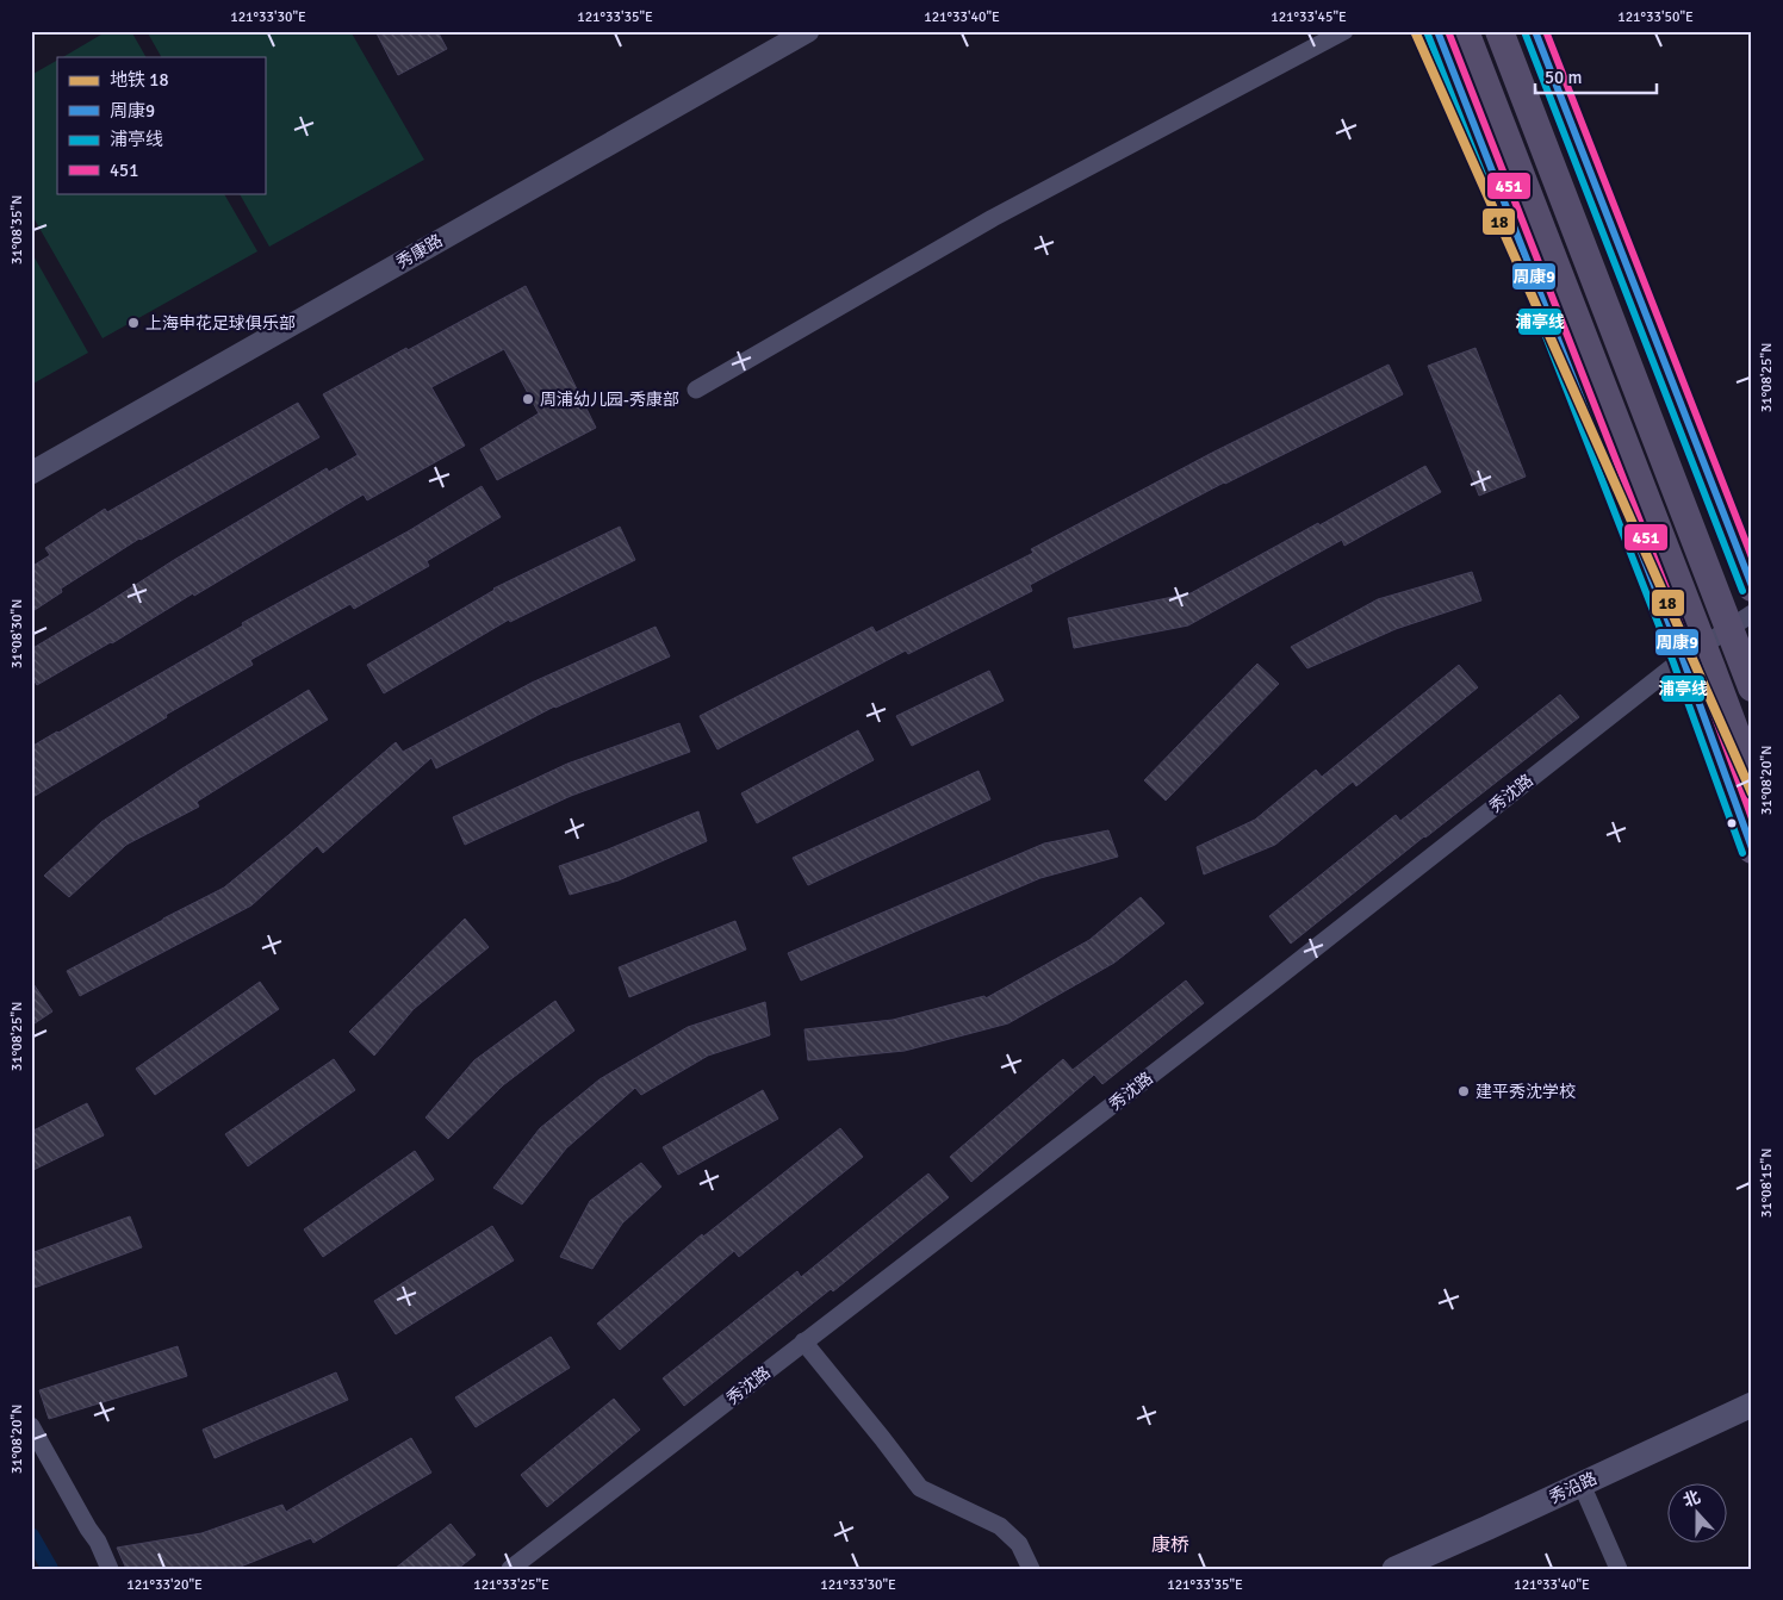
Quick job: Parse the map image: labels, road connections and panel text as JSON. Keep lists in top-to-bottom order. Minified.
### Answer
{"streets":{"main road":["秀沿路"],"street":["秀康路","秀沈路"]},"districts":["康桥"],"places":["上海申花足球俱乐部","周浦幼儿园-秀康部","建平秀沈学校"],"lines":["metro line 18","transit line 周康9","transit line 451","transit line 浦亭线"],"legend":["地铁 18","周康9","浦亭线","451"],"scale_bar":"50 m","north":"top","coordinates":["121°33'30\"E","121°33'35\"E","121°33'40\"E","121°33'45\"E","121°33'50\"E","31°08'35\"N","31°08'25\"N","31°08'30\"N","31°08'20\"N","31°08'15\"N","121°33'20\"E","121°33'25\"E"]}
